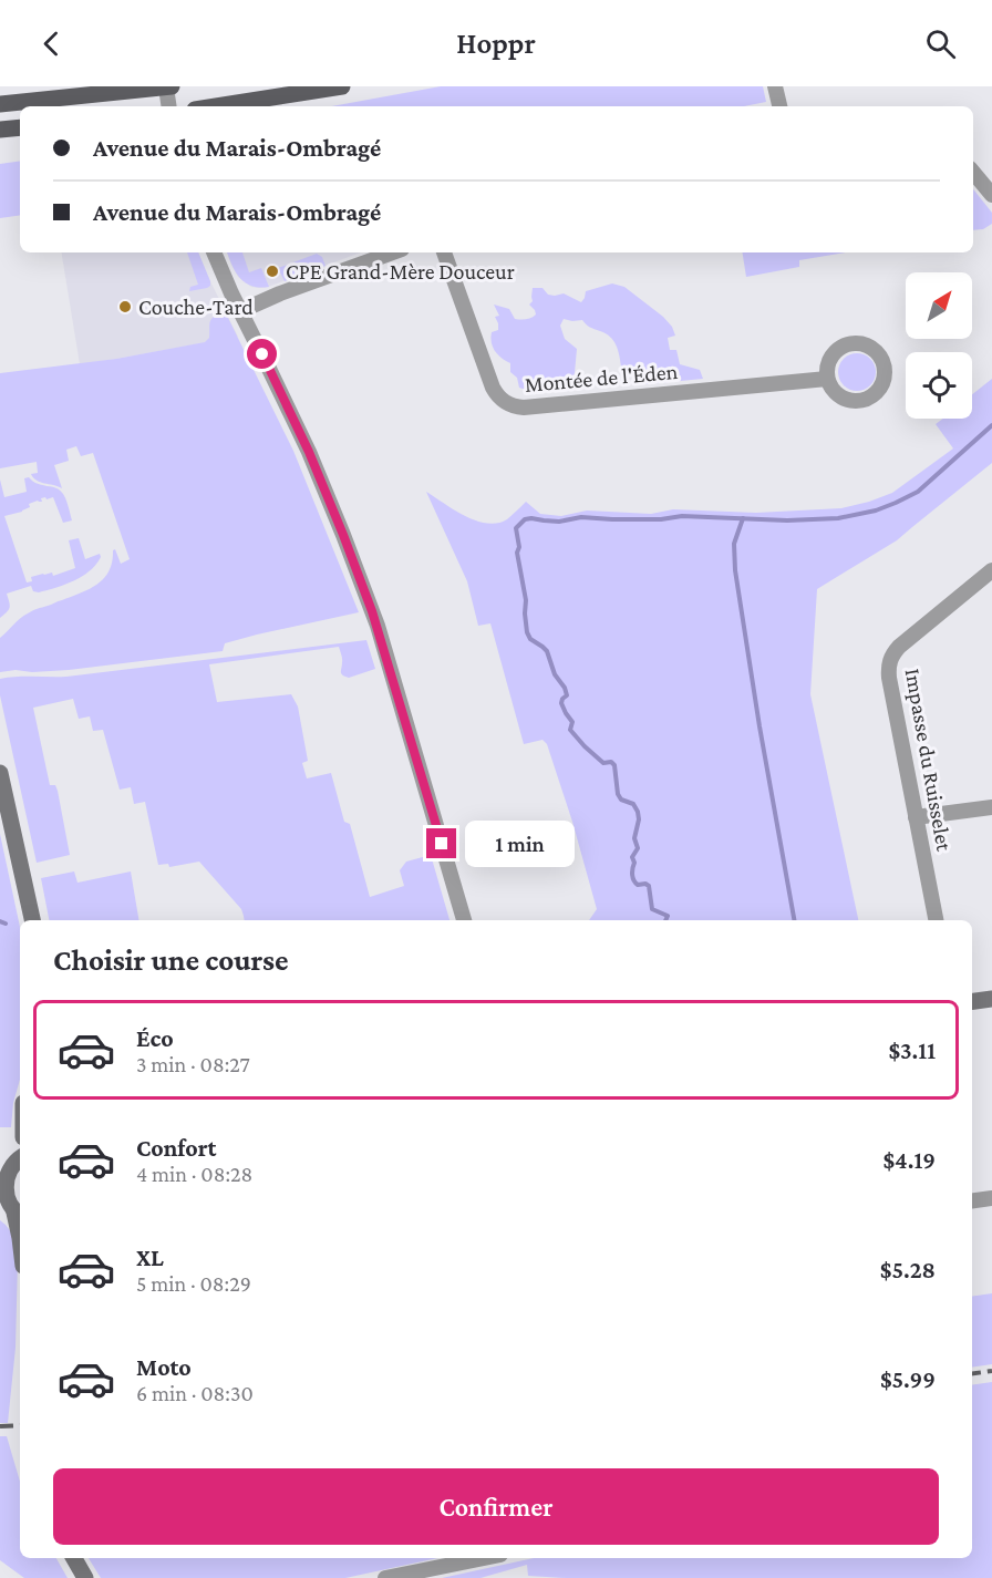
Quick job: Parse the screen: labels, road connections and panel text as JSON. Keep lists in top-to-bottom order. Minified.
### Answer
{"streets":{"street":["Montée de l'Éden","Impasse du Ruisselet"]},"places":["CPE Grand-Mère Douceur","Couche-Tard"],"north":"top right","page":{"header":"Hoppr","banner":["Avenue du Marais-Ombragé","Avenue du Marais-Ombragé"],"bubble":"1 min","heading":"Choisir une course","list":[{"name":"Éco","note":"3 min · 08:27","value":"$3.11"},{"name":"Confort","note":"4 min · 08:28","value":"$4.19"},{"name":"XL","note":"5 min · 08:29","value":"$5.28"},{"name":"Moto","note":"6 min · 08:30","value":"$5.99"}],"buttons":"Confirmer"}}
